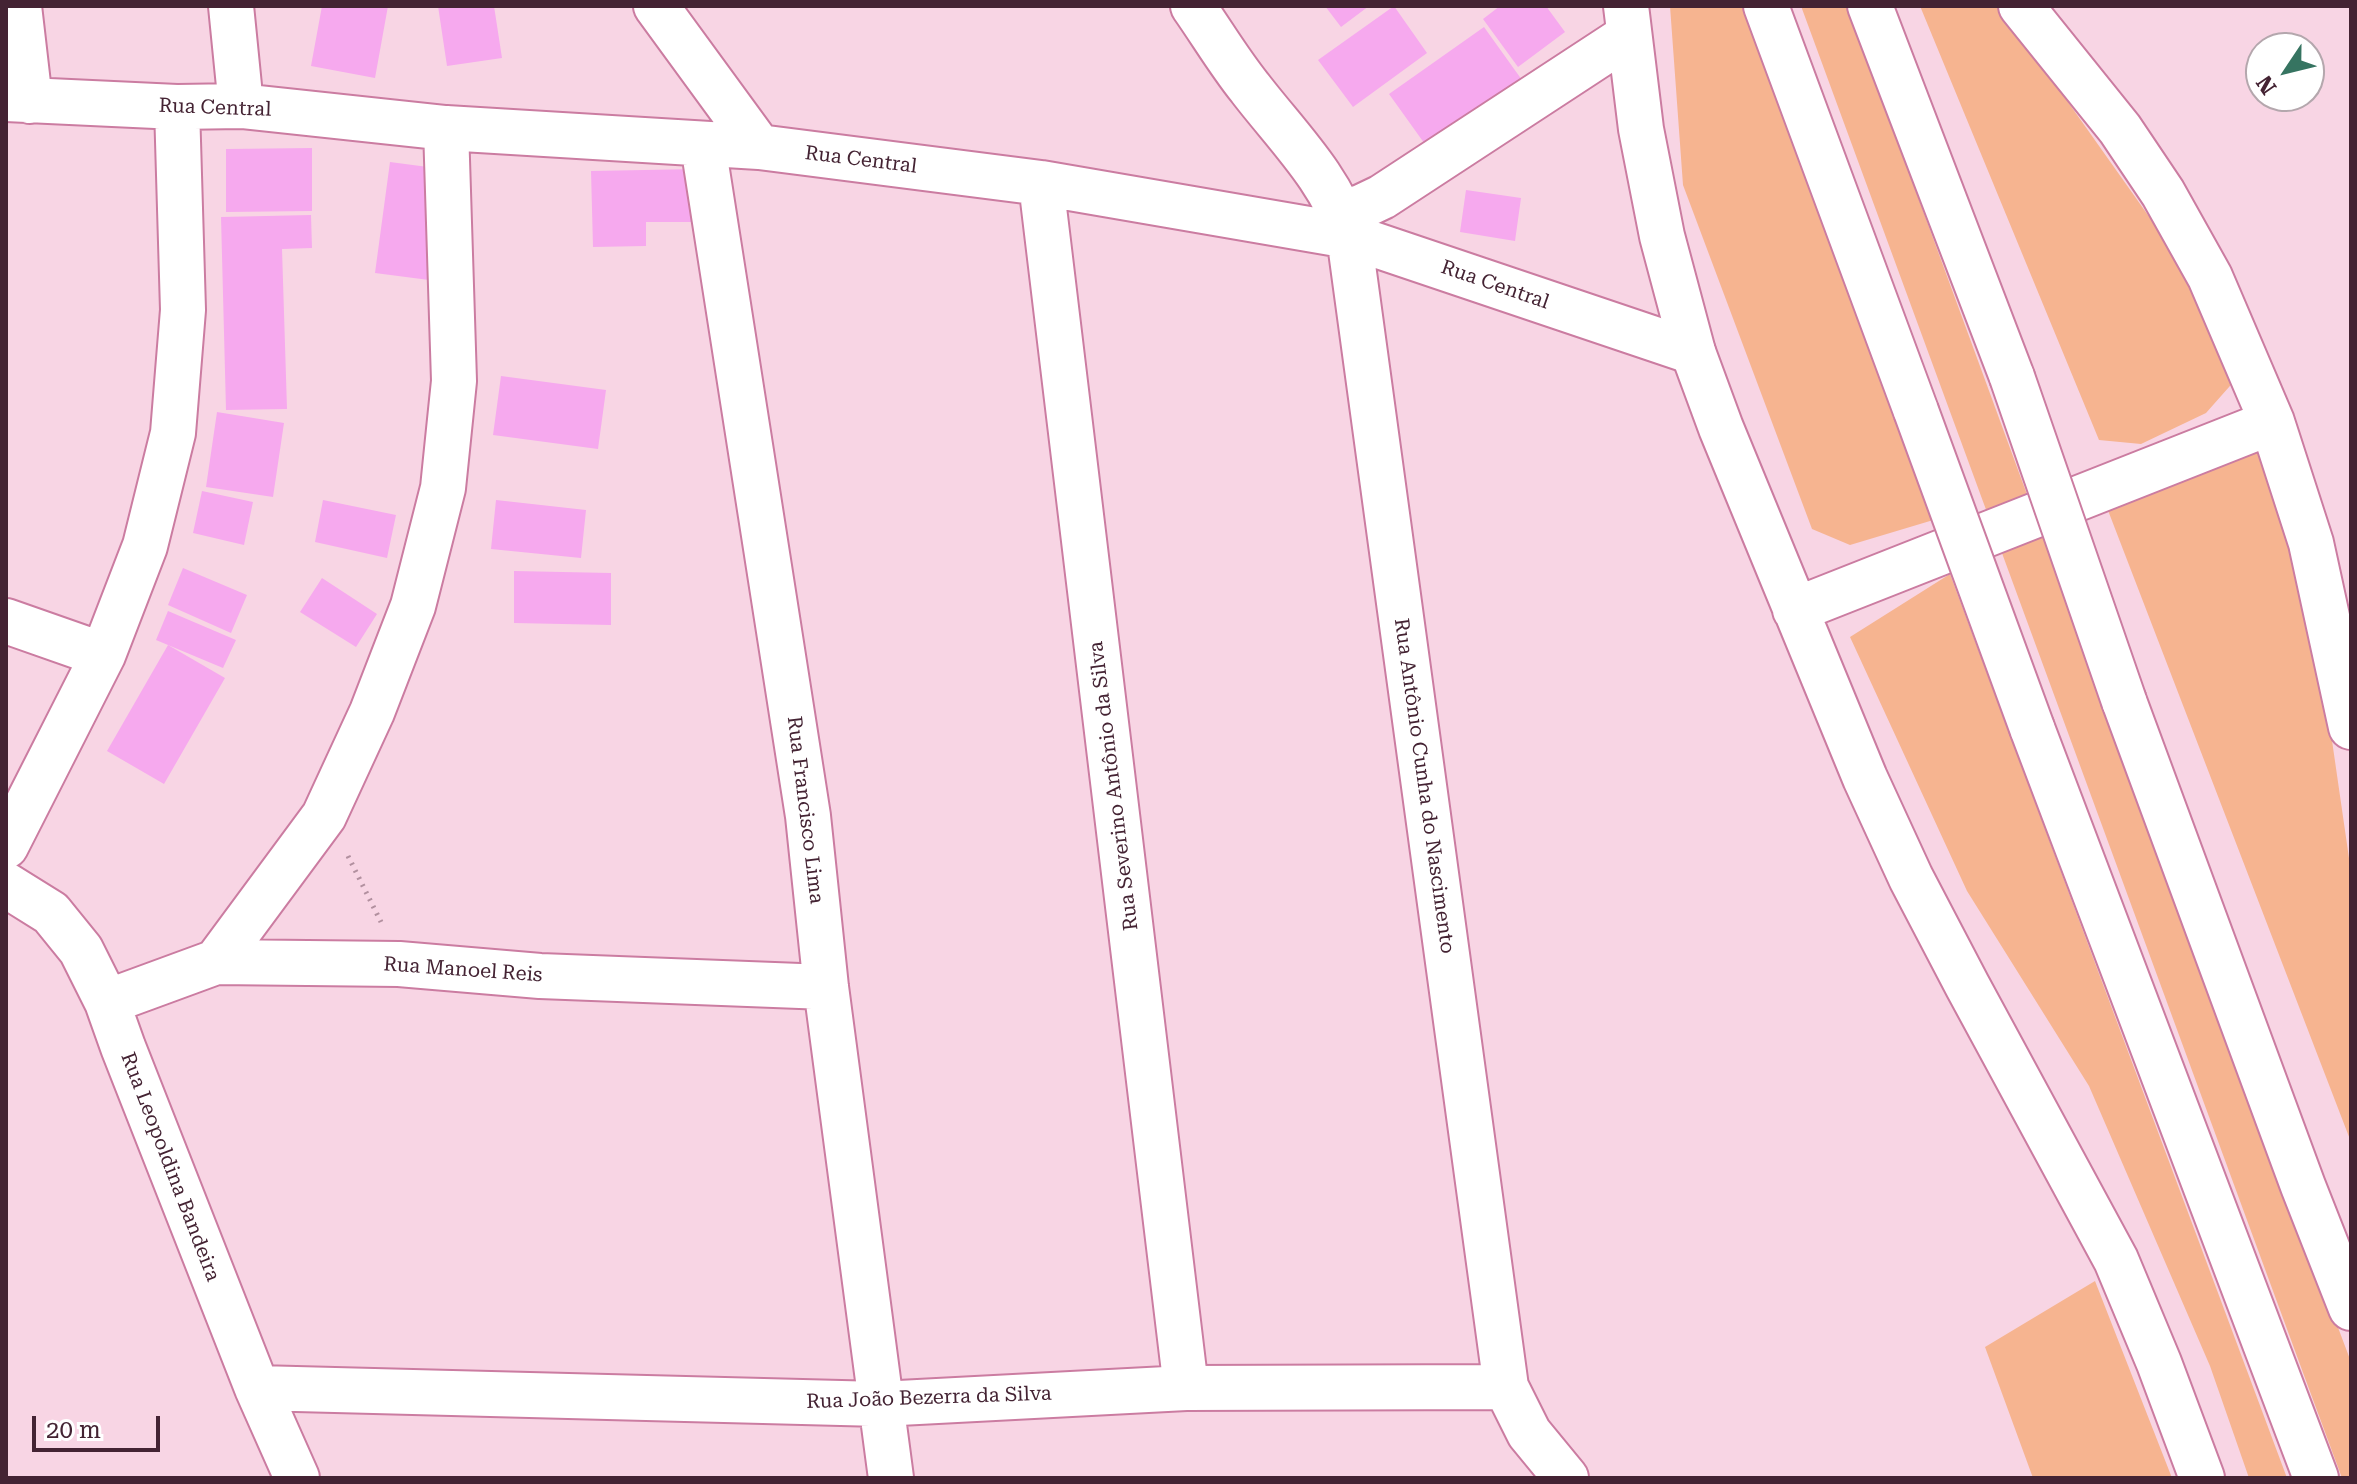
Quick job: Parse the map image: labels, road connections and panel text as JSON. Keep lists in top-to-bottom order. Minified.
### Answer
{"streets":{"main road":["Rua Central","Rua Severino Antônio da Silva","Rua Antônio Cunha do Nascimento","Rua Francisco Lima","Rua Manoel Reis","Rua Leopoldina Bandeira","Rua João Bezerra da Silva"]},"crossings":[["Rua Central","Rua Severino Antônio da Silva"],["Rua Central","Rua Antônio Cunha do Nascimento"],["Rua Central","Rua Francisco Lima"],["Rua Severino Antônio da Silva","Rua João Bezerra da Silva"],["Rua Antônio Cunha do Nascimento","Rua João Bezerra da Silva"],["Rua Francisco Lima","Rua Manoel Reis"],["Rua Francisco Lima","Rua João Bezerra da Silva"],["Rua Manoel Reis","Rua Leopoldina Bandeira"],["Rua Leopoldina Bandeira","Rua João Bezerra da Silva"]],"scale_bar":"20 m","north":"bottom left"}
